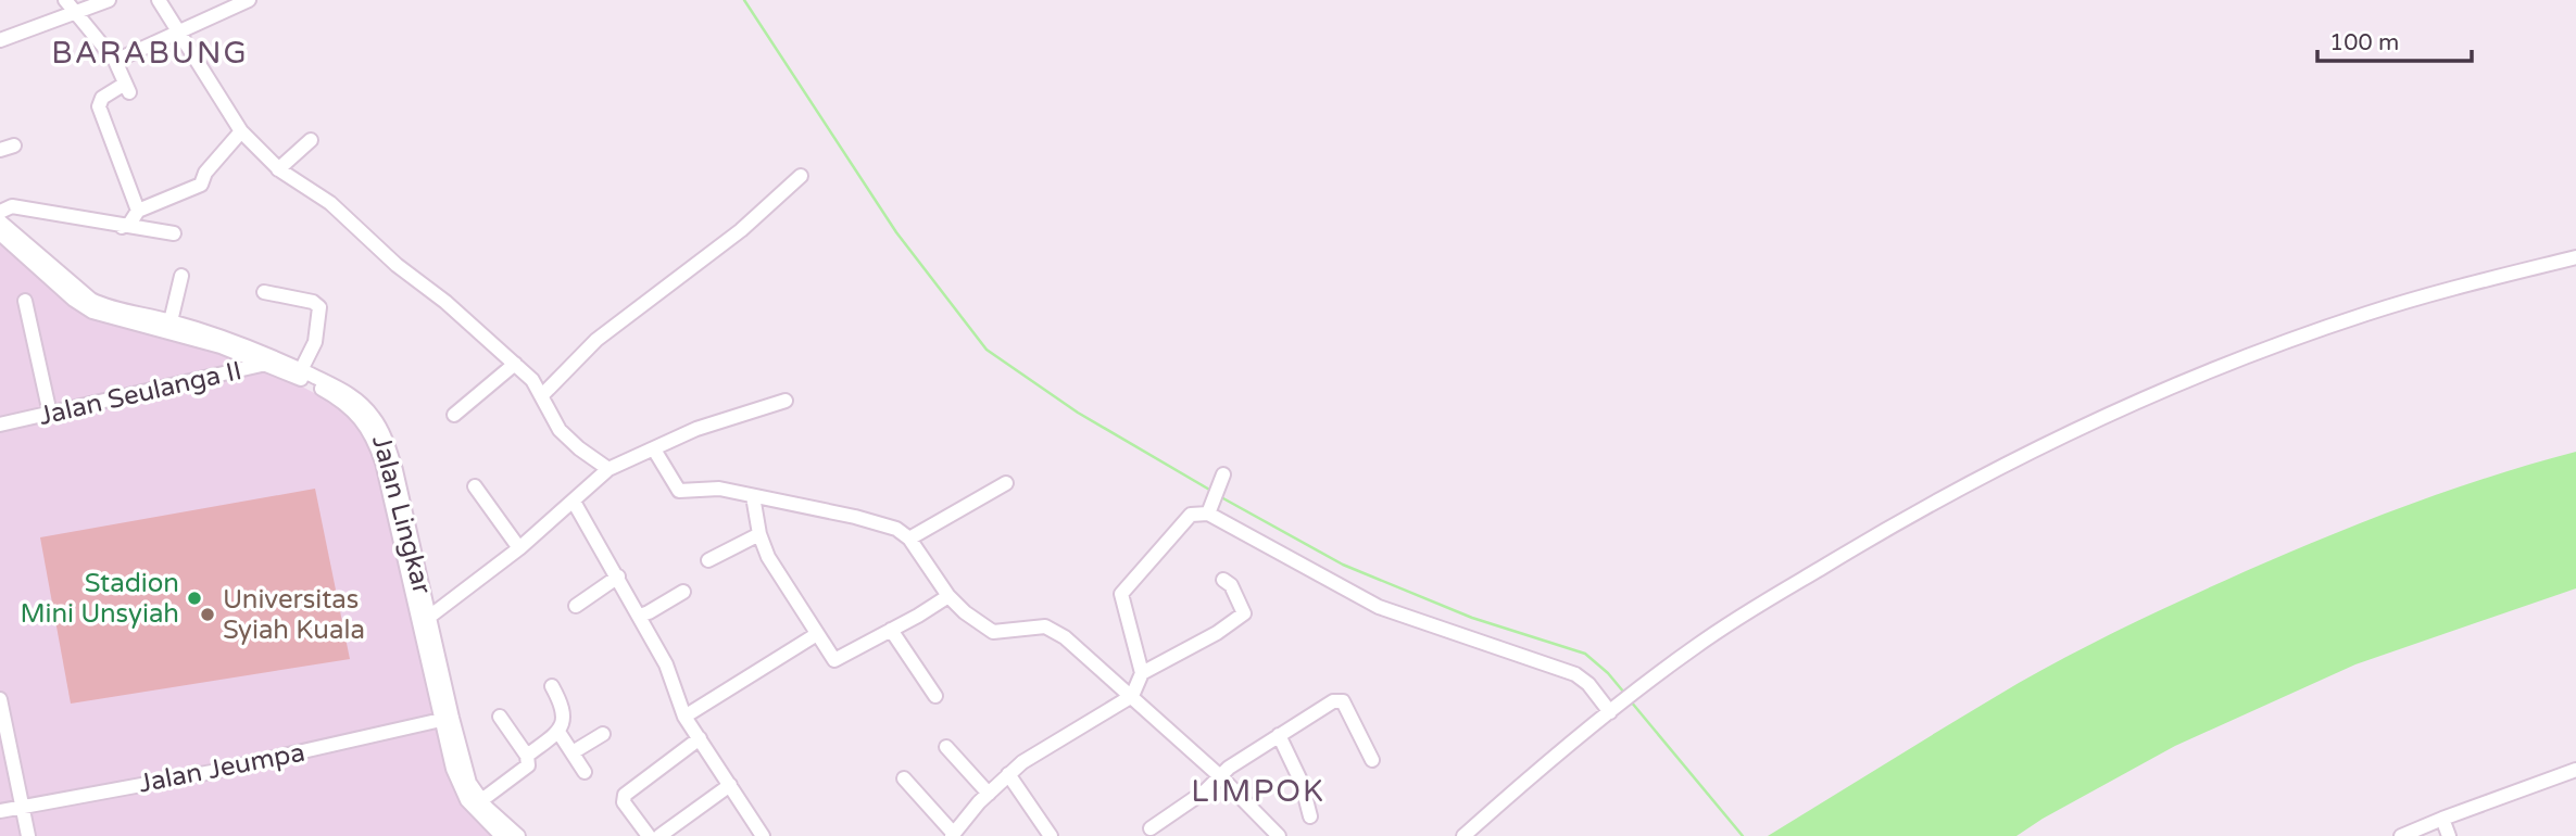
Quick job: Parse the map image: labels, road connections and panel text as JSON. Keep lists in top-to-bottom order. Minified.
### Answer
{"streets":{"street":["Jalan Seulanga II","Jalan Lingkar","Jalan Jeumpa"]},"crossings":[["Jalan Seulanga II","Jalan Lingkar"]],"districts":["BARABUNG","LIMPOK"],"places":["Stadion Mini Unsyiah","Universitas Syiah Kuala"],"scale_bar":"100 m"}
